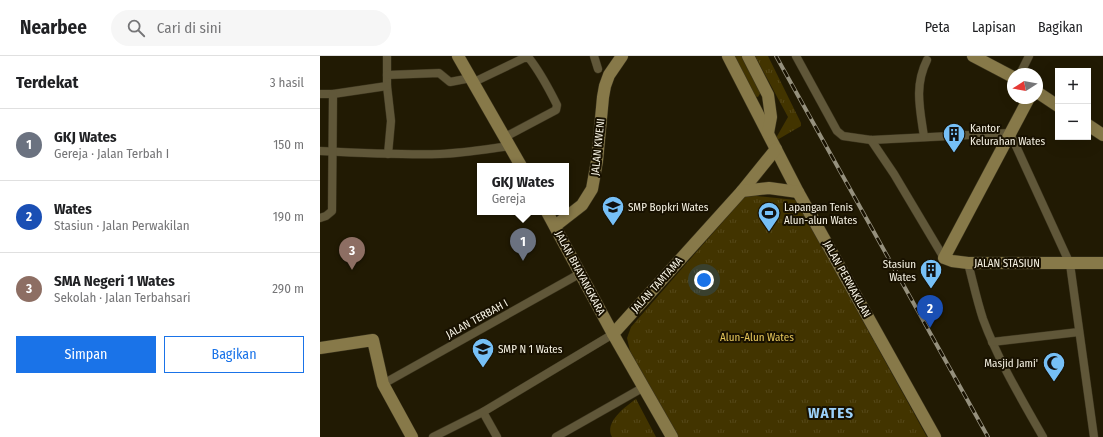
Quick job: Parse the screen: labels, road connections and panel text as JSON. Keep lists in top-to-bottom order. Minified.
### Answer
{"streets":{"street":["JALAN KWENI","JALAN STASIUN","JALAN BHAYANGKARA","JALAN PERWAKILAN","JALAN TAMTAMA","JALAN TERBAH I"]},"crossings":[["JALAN KWENI","JALAN BHAYANGKARA"],["JALAN BHAYANGKARA","JALAN TAMTAMA"],["JALAN BHAYANGKARA","JALAN TERBAH I"],["JALAN PERWAKILAN","JALAN TAMTAMA"]],"districts":["WATES"],"parks":["Alun-Alun Wates"],"places":{"building":["Kantor Kelurahan Wates","Stasiun Wates"],"school or university":["SMP Bopkri Wates","SMP N 1 Wates"],"sports":["Lapangan Tenis Alun-alun Wates"],"mosque":["Masjid Jami'"]},"north":"left","page":{"header":"Nearbee","search":"Cari di sini","nav":["Peta","Lapisan","Bagikan"],"heading":["Terdekat","3 hasil"],"map_buttons":["+","−"],"list":[{"mark":"1","name":"GKJ Wates","note":"Gereja · Jalan Terbah I","value":"150 m"},{"mark":"2","name":"Wates","note":"Stasiun · Jalan Perwakilan","value":"190 m"},{"mark":"3","name":"SMA Negeri 1 Wates","note":"Sekolah · Jalan Terbahsari","value":"290 m"}],"popup":["GKJ Wates","Gereja"],"pins":["1","3","2"],"buttons":["Simpan","Bagikan"]}}
